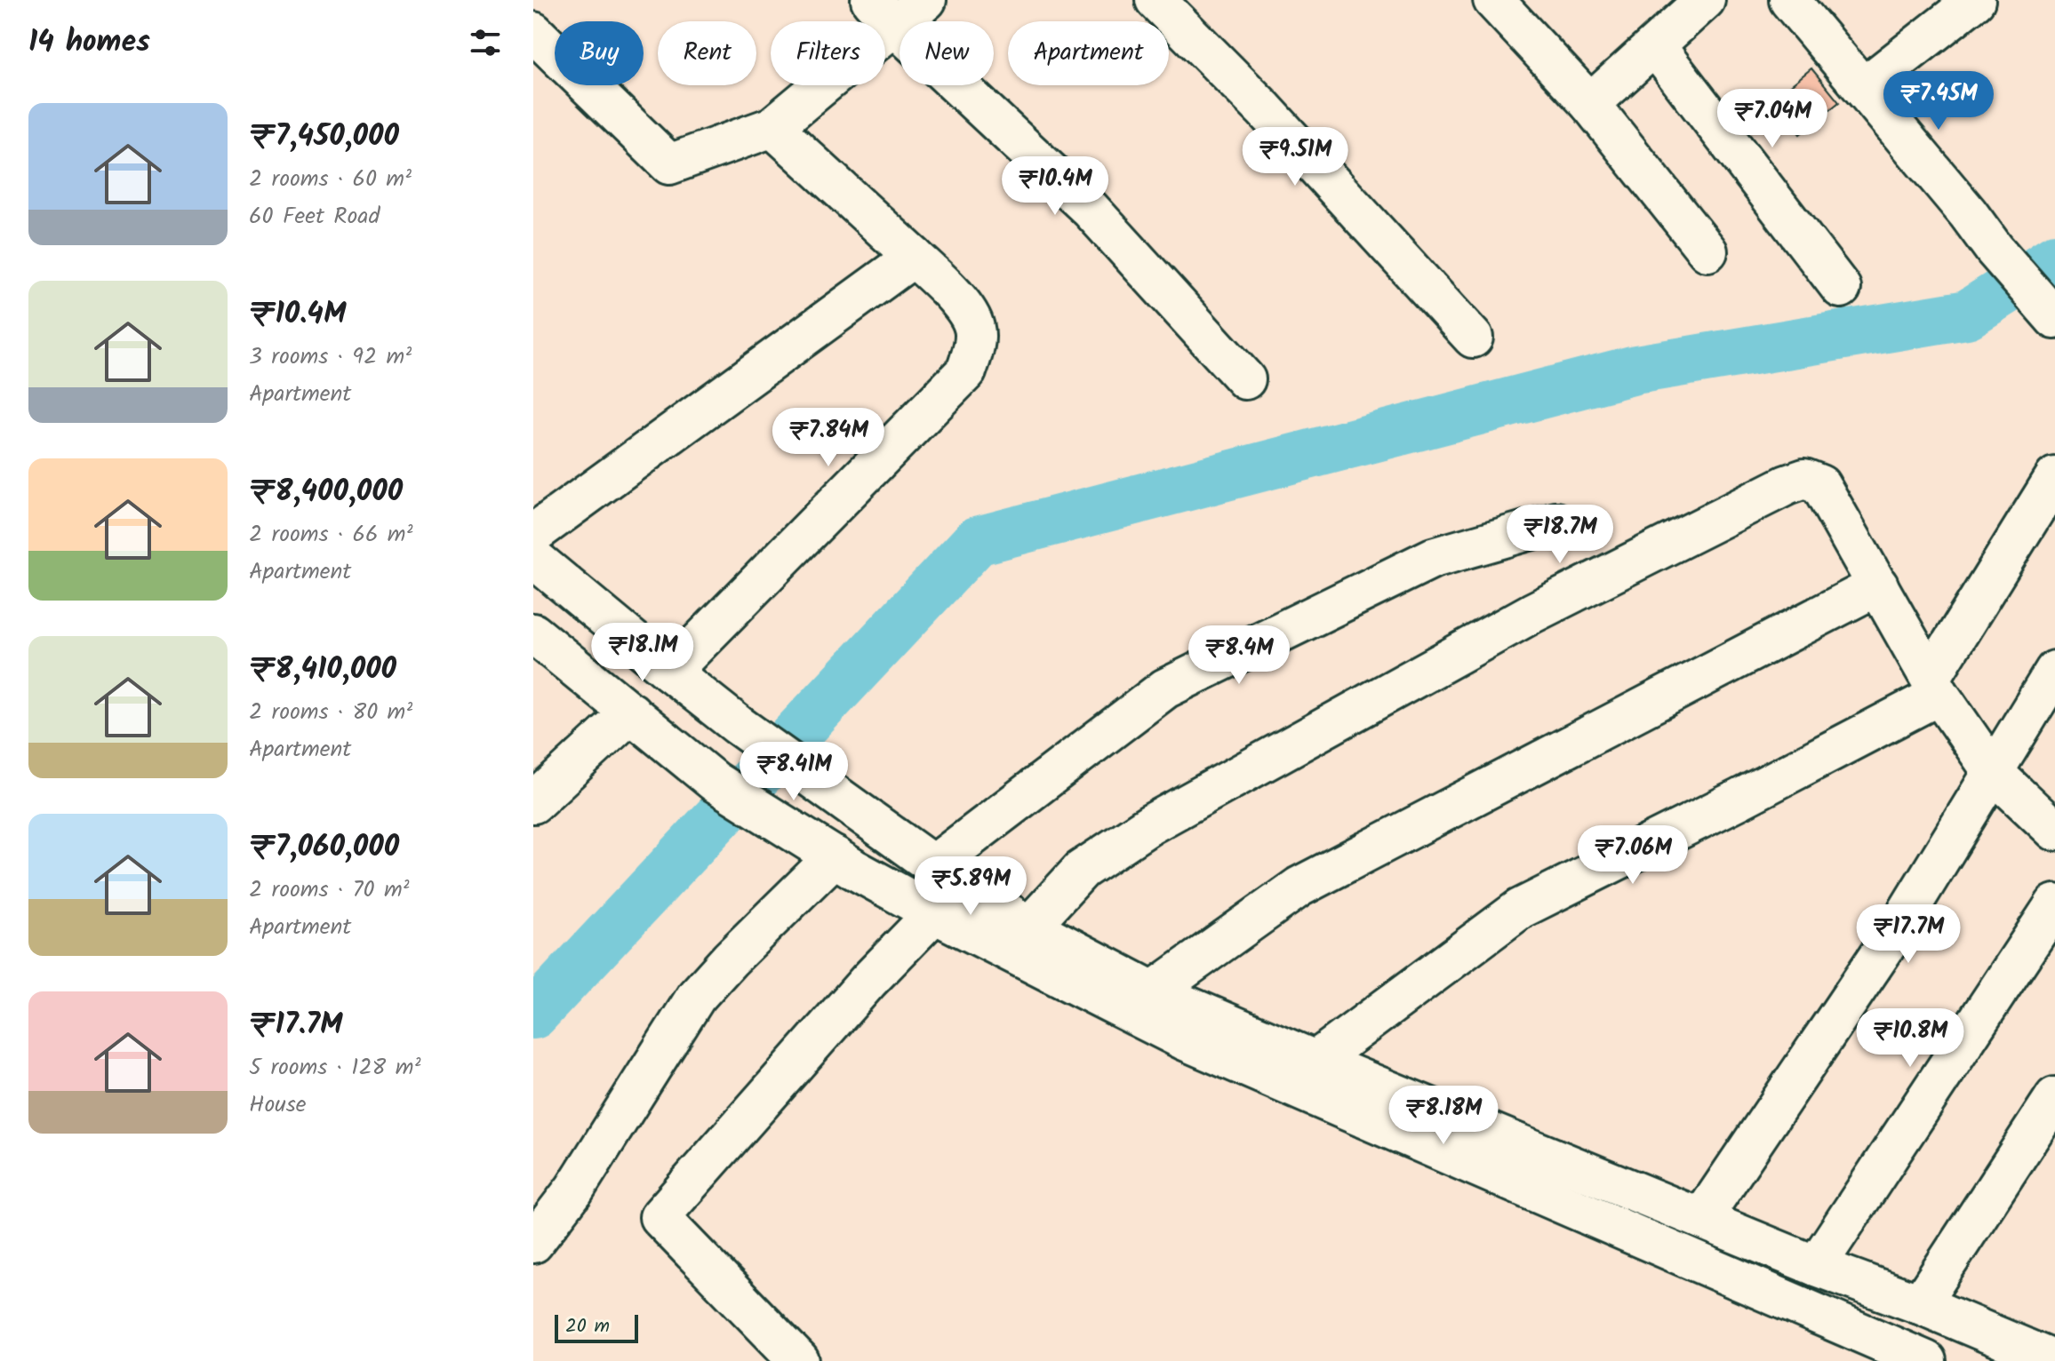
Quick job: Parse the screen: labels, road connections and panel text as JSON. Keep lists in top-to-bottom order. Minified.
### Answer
{"scale_bar":"20 m","page":{"heading":"14 homes","chip":["Buy","Rent","Filters","New","Apartment"],"price":["₹7.45M","₹7.04M","₹9.51M","₹10.4M","₹7.84M","₹18.7M","₹18.1M","₹8.4M","₹8.41M","₹7.06M","₹5.89M","₹17.7M","₹10.8M","₹8.18M"],"list":[{"name":"₹7,450,000","note":"2 rooms · 60 m² · 60 Feet Road"},{"name":"₹10.4M","note":"3 rooms · 92 m² · Apartment"},{"name":"₹8,400,000","note":"2 rooms · 66 m² · Apartment"},{"name":"₹8,410,000","note":"2 rooms · 80 m² · Apartment"},{"name":"₹7,060,000","note":"2 rooms · 70 m² · Apartment"},{"name":"₹17.7M","note":"5 rooms · 128 m² · House"}],"scale":"20 m"}}
